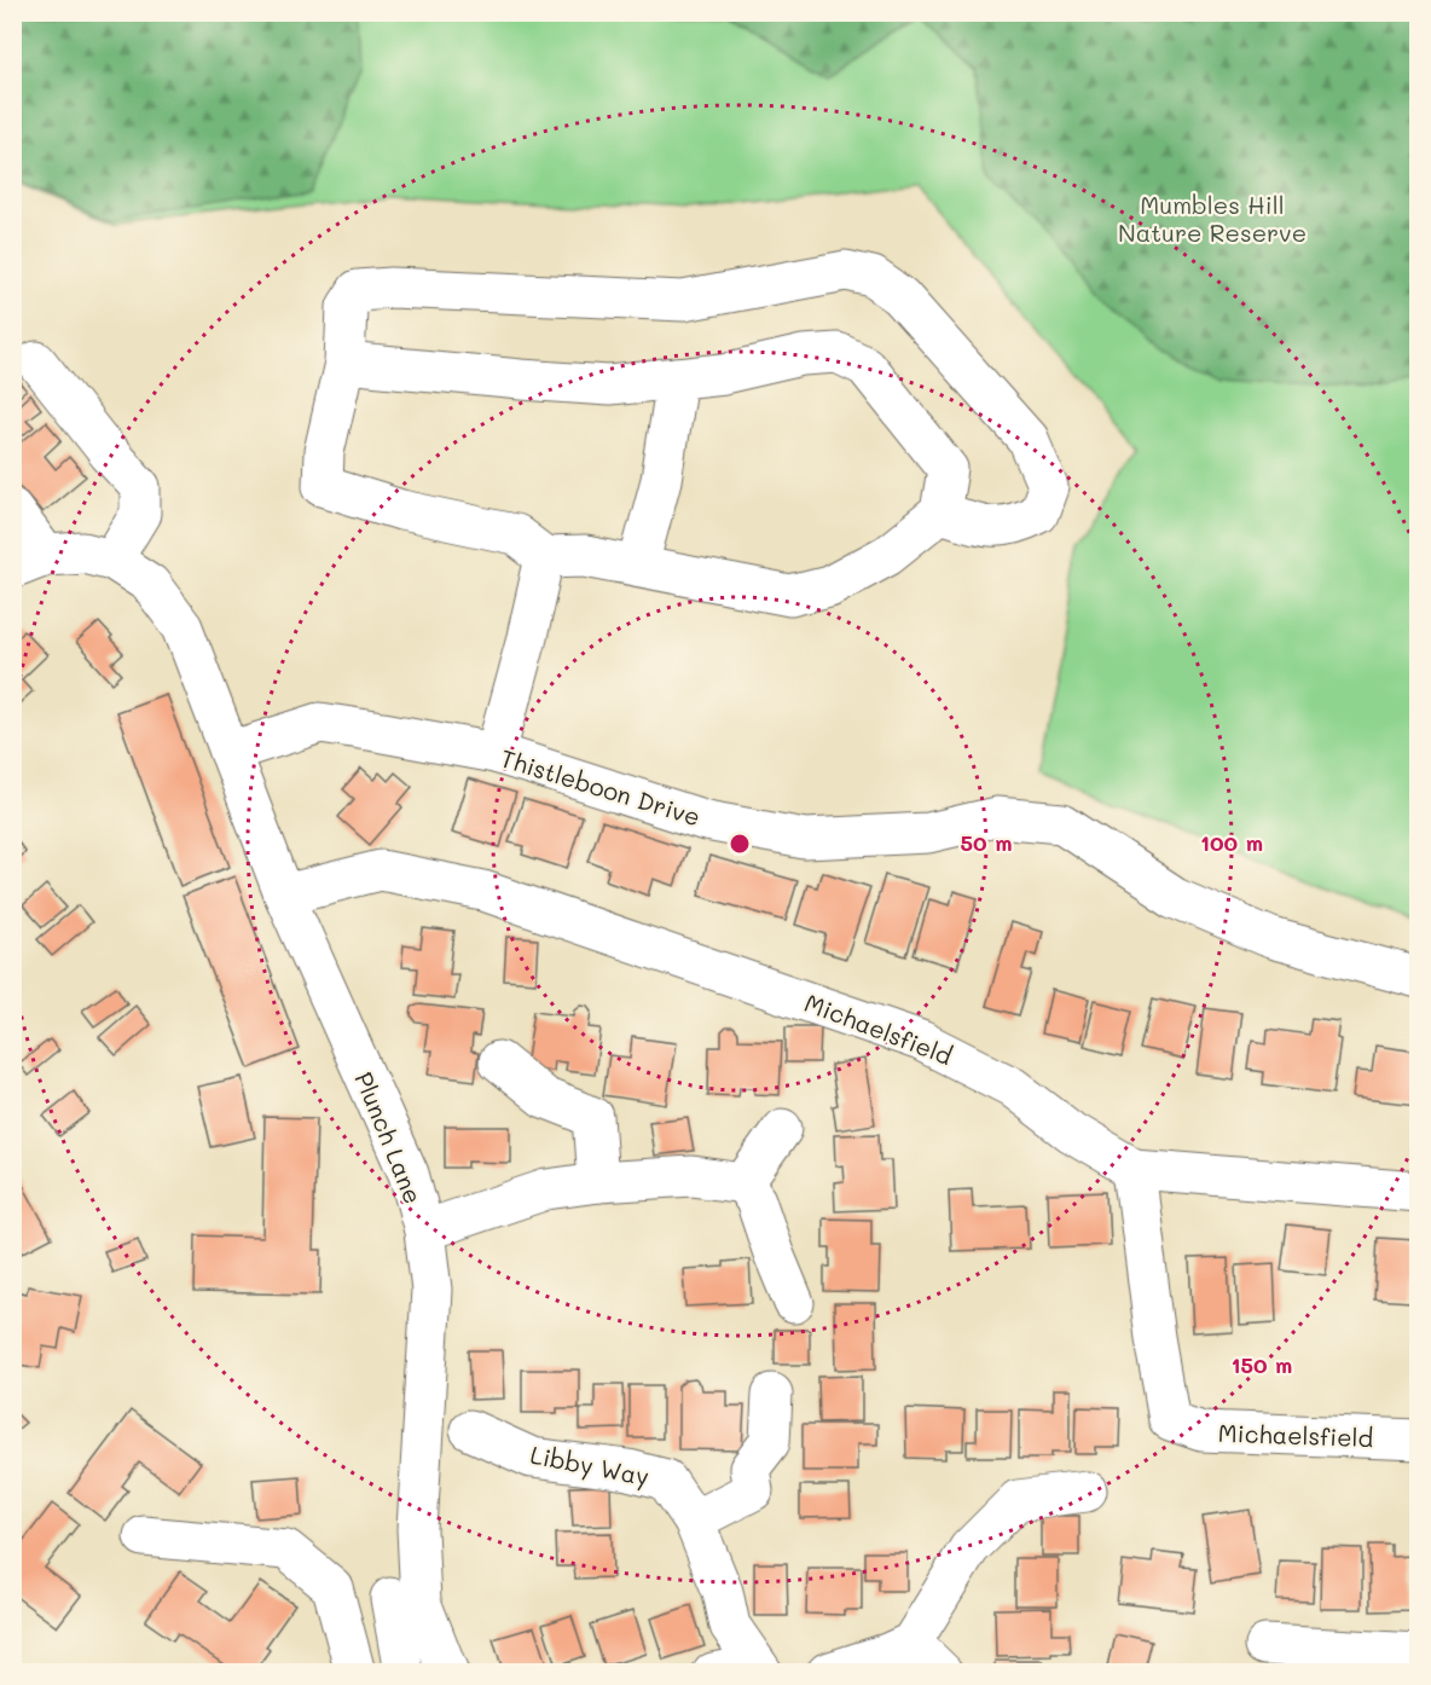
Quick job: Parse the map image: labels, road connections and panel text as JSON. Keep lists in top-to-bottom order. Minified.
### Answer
{"streets":{"street":["Thistleboon Drive","Michaelsfield","Plunch Lane","Libby Way"]},"crossings":[["Thistleboon Drive","Plunch Lane"],["Michaelsfield","Plunch Lane"]],"parks":["Mumbles Hill Nature Reserve"],"rings":["50 m","100 m","150 m"]}
